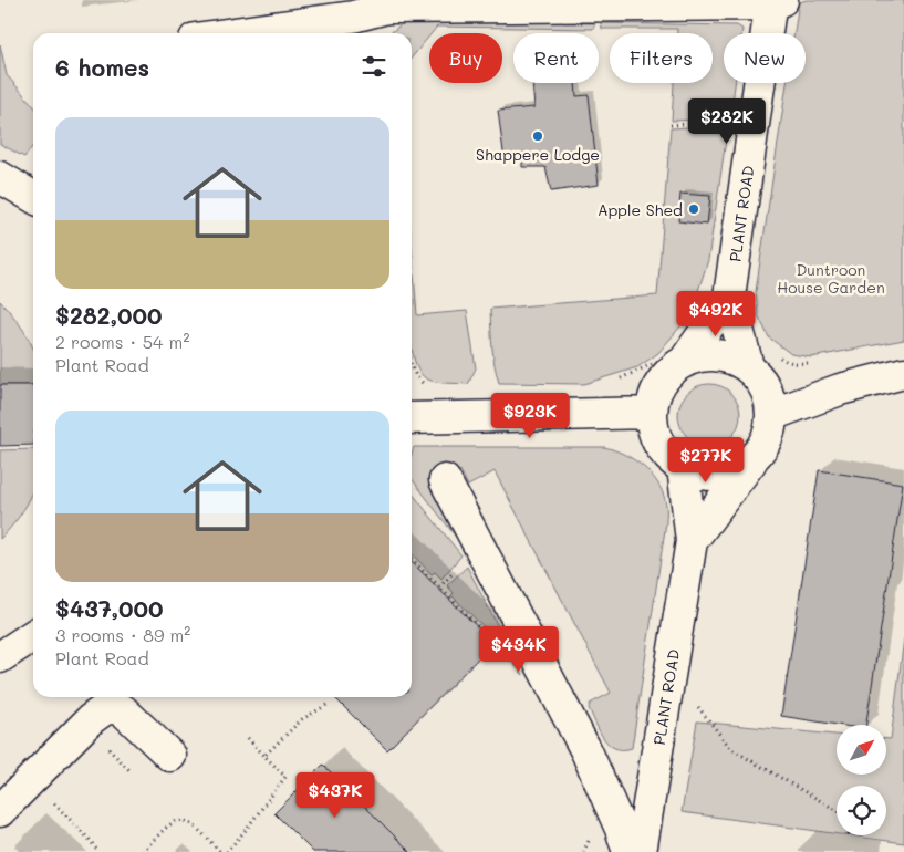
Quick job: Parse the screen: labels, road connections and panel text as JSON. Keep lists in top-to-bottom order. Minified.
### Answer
{"streets":{"street":["PLANT ROAD"]},"parks":["Duntroon House Garden"],"places":["Shappere Lodge","Apple Shed"],"north":"top right","page":{"chip":["Buy","Rent","Filters","New"],"heading":"6 homes","price":["$282K","$492K","$923K","$277K","$434K","$437K"],"list":[{"name":"$282,000","note":"2 rooms · 54 m² · Plant Road"},{"name":"$437,000","note":"3 rooms · 89 m² · Plant Road"}]}}
